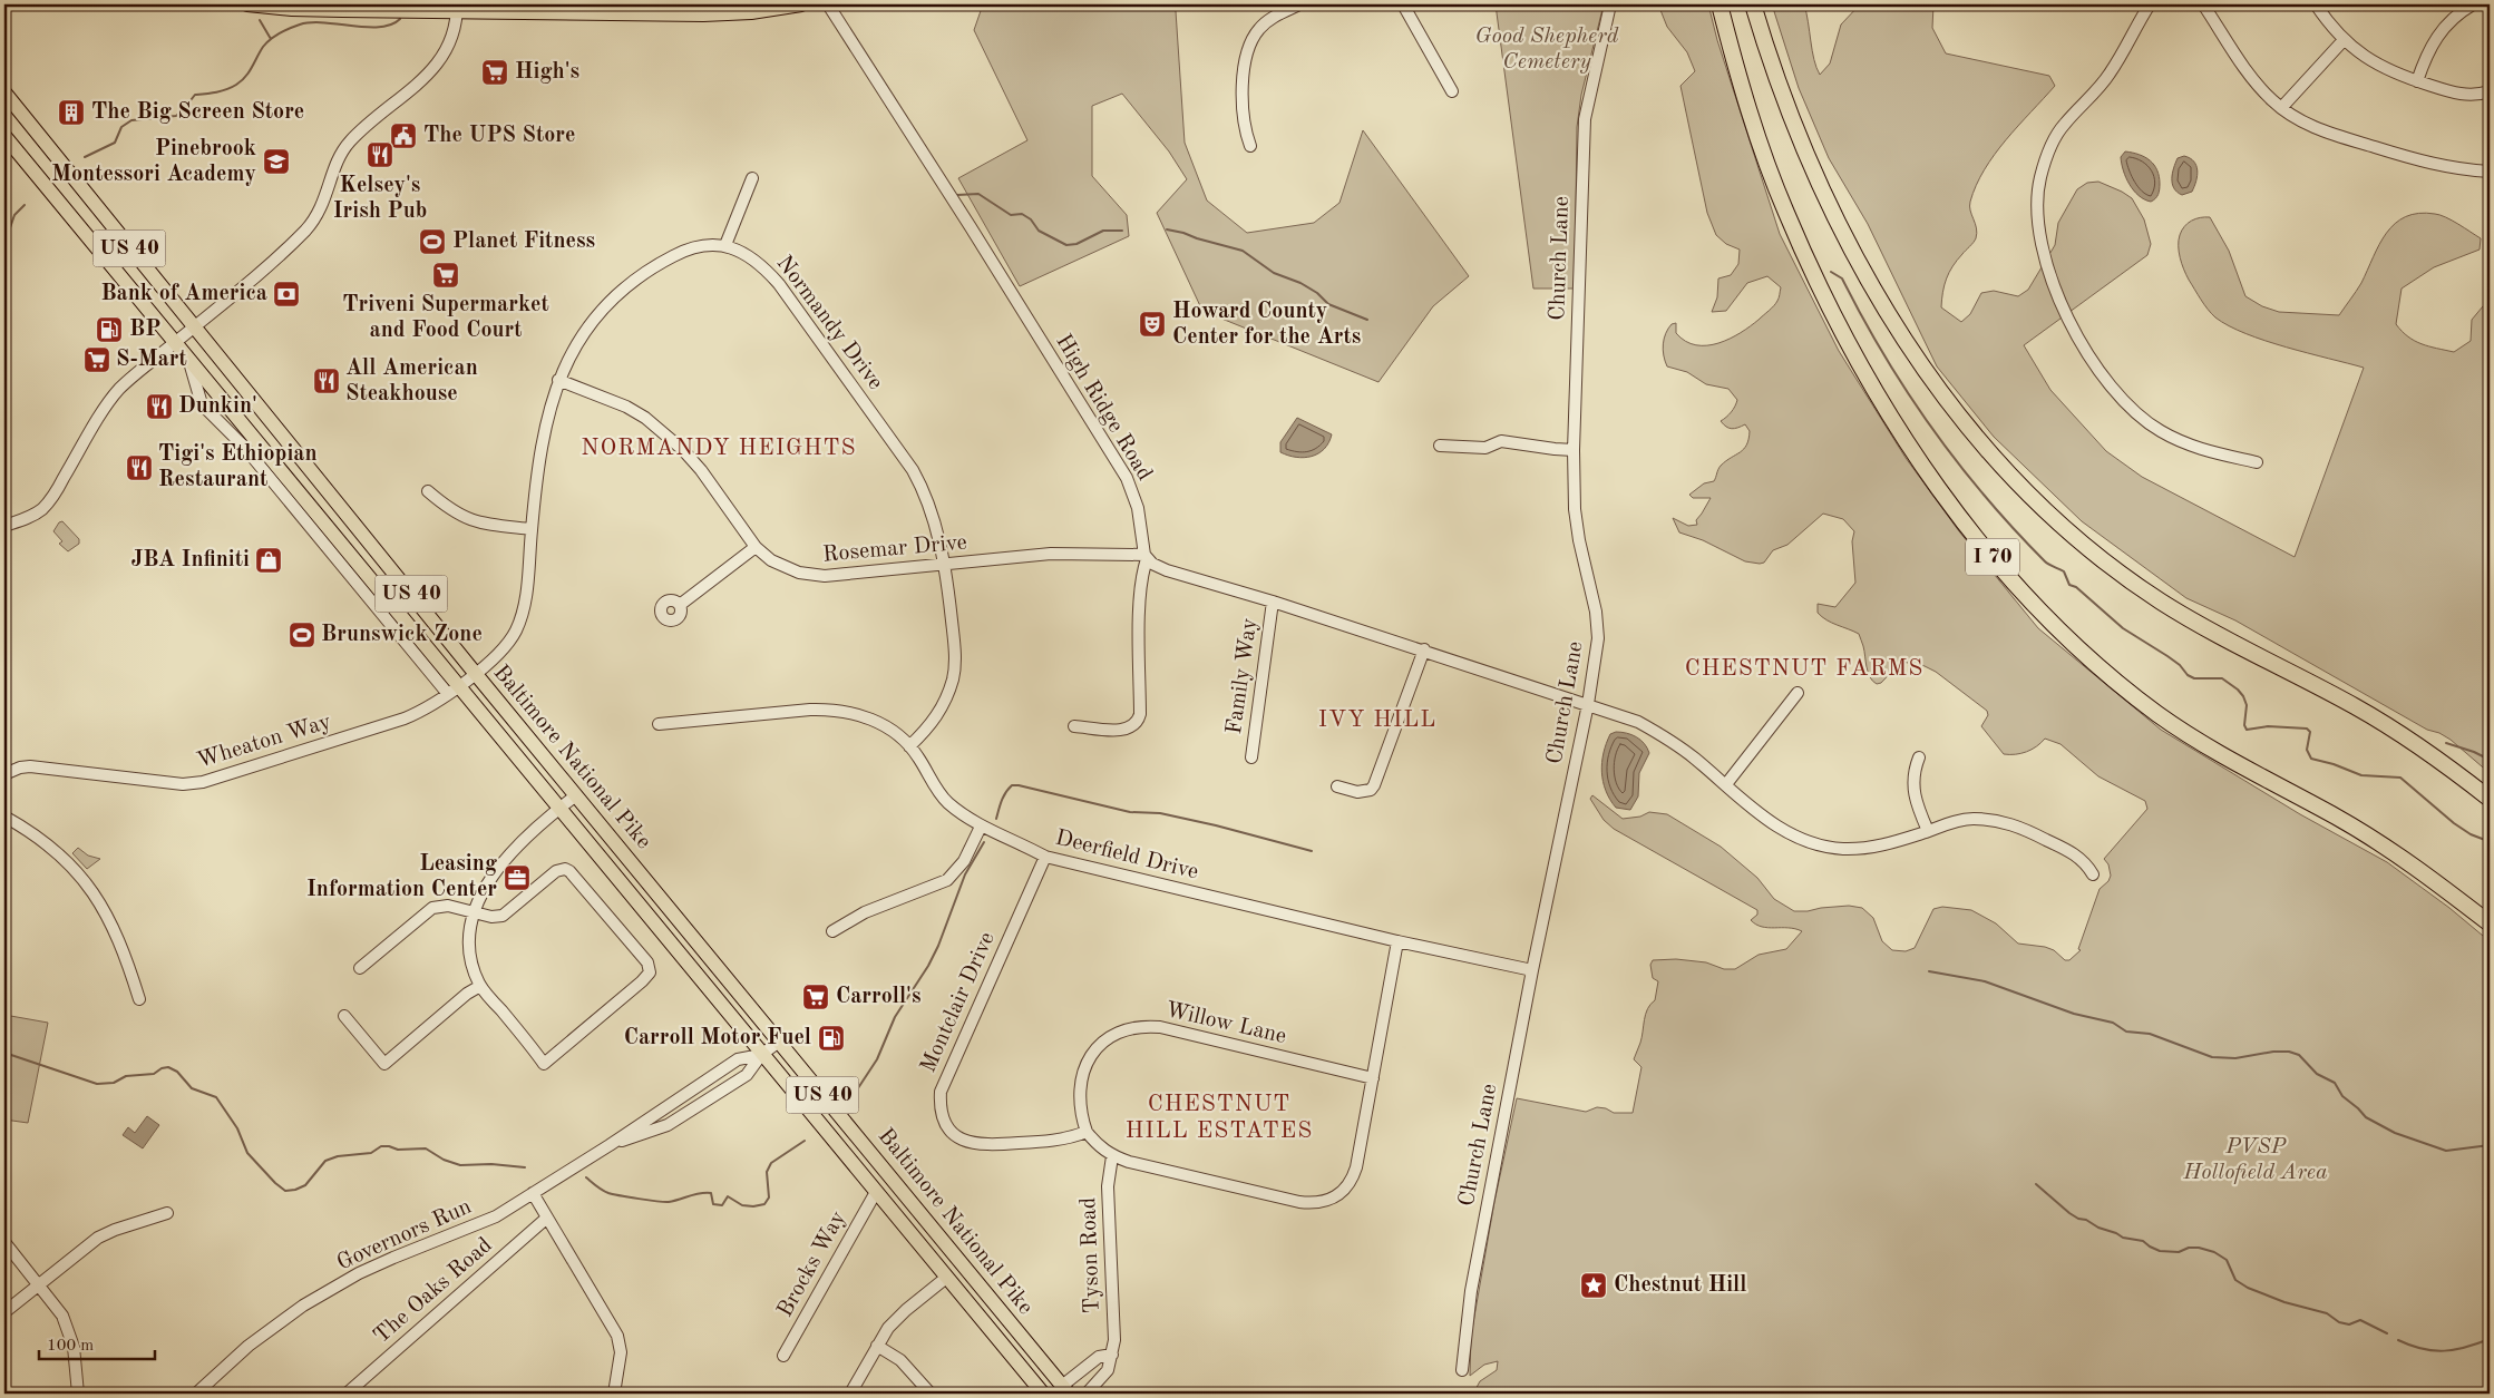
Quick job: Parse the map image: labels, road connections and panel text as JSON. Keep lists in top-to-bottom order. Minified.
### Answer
{"streets":{"highway":["I 70"],"main road":["US 40","Baltimore National Pike"],"street":["Church Lane","Normandy Drive","High Ridge Road","Rosemar Drive","Family Way","Wheaton Way","Deerfield Drive","Montclair Drive","Willow Lane","Governors Run","Tyson Road","Brocks Way","The Oaks Road"]},"crossings":[["Church Lane","Deerfield Drive"],["Normandy Drive","Rosemar Drive"],["Normandy Drive","Deerfield Drive"],["High Ridge Road","Rosemar Drive"],["Wheaton Way","Baltimore National Pike"],["Baltimore National Pike","Governors Run"],["Baltimore National Pike","Brocks Way"],["Deerfield Drive","Montclair Drive"],["Montclair Drive","Willow Lane"]],"districts":["NORMANDY HEIGHTS","CHESTNUT FARMS","IVY HILL","CHESTNUT HILL ESTATES"],"parks":["Good Shepherd Cemetery","PVSP Hollofield Area"],"places":{"supermarket":["High's","Triveni Supermarket and Food Court","S-Mart","Carroll's"],"building":["The Big Screen Store"],"public building":["The UPS Store"],"restaurant":["Kelsey's Irish Pub","All American Steakhouse","Dunkin'","Tigi's Ethiopian Restaurant"],"school or university":["Pinebrook Montessori Academy"],"sports":["Planet Fitness","Brunswick Zone"],"bank":["Bank of America"],"theatre":["Howard County Center for the Arts"],"fuel station":["BP","Carroll Motor Fuel"],"shop":["JBA Infiniti"],"office":["Leasing Information Center"],"place":["Chestnut Hill"]},"scale_bar":"100 m"}
